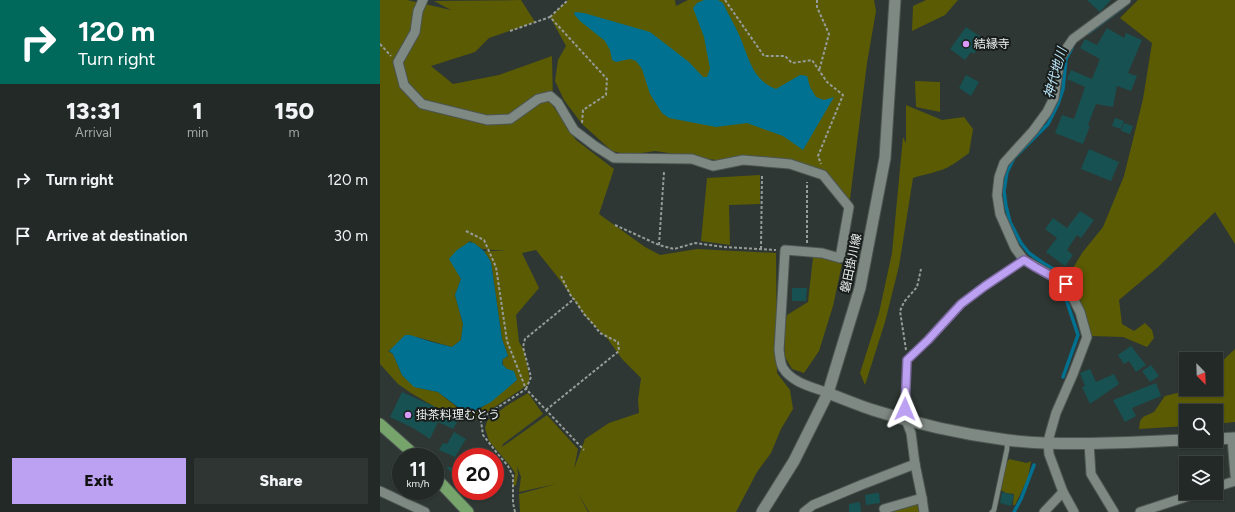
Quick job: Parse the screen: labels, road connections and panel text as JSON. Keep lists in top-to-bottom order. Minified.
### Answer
{"streets":{"main road":["磐田掛川線"]},"water":["神代地川"],"places":["結縁寺","掛茶料理むとう"],"north":"bottom right","page":{"turn":["120 m","Turn right"],"eta":["13:31","Arrival","1","min","150","m"],"list":[{"name":"Turn right","value":"120 m"},{"name":"Arrive at destination","value":"30 m"}],"speed":"11 km/h","limit":"20","buttons":["Exit","Share"]}}
